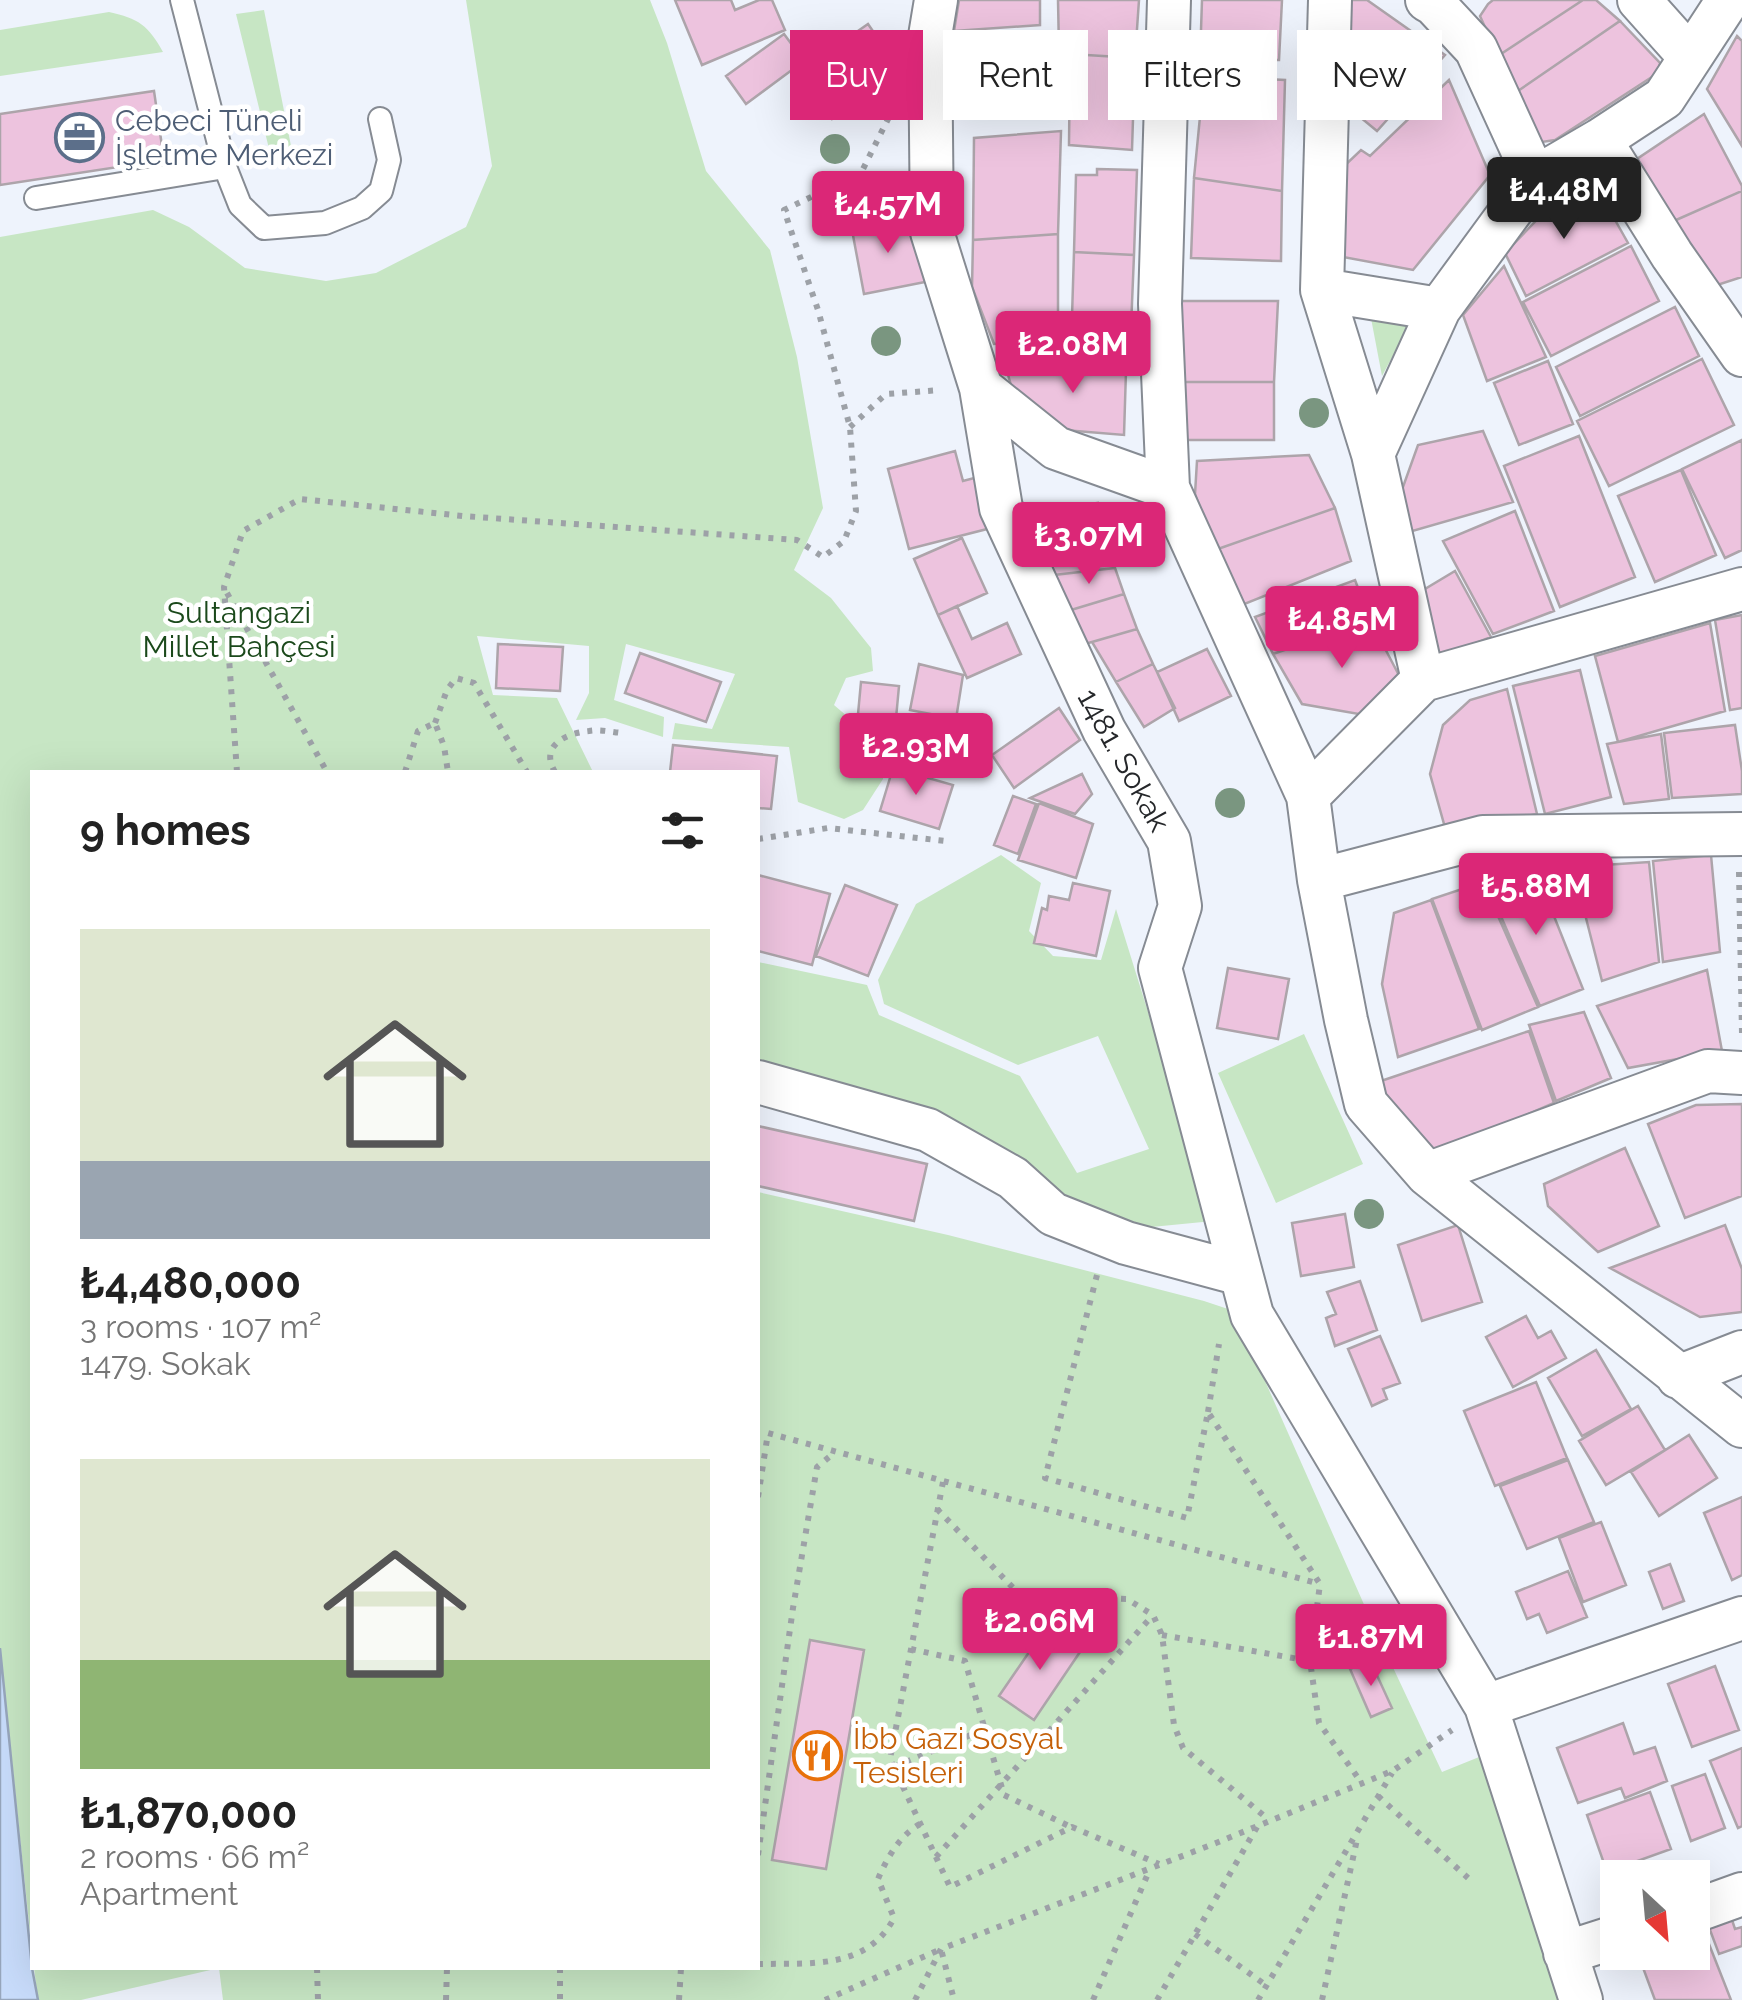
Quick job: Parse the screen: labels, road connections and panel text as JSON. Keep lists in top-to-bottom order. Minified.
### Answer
{"streets":{"street":["1481. Sokak"]},"parks":["Sultangazi Millet Bahçesi"],"places":{"office":["Cebeci Tüneli İşletme Merkezi"],"restaurant":["İbb Gazi Sosyal Tesisleri"]},"north":"bottom right","page":{"chip":["Buy","Rent","Filters","New"],"price":["₺4.48M","₺4.57M","₺2.08M","₺3.07M","₺4.85M","₺2.93M","₺5.88M","₺2.06M","₺1.87M"],"heading":"9 homes","list":[{"name":"₺4,480,000","note":"3 rooms · 107 m² · 1479. Sokak"},{"name":"₺1,870,000","note":"2 rooms · 66 m² · Apartment"}]}}
